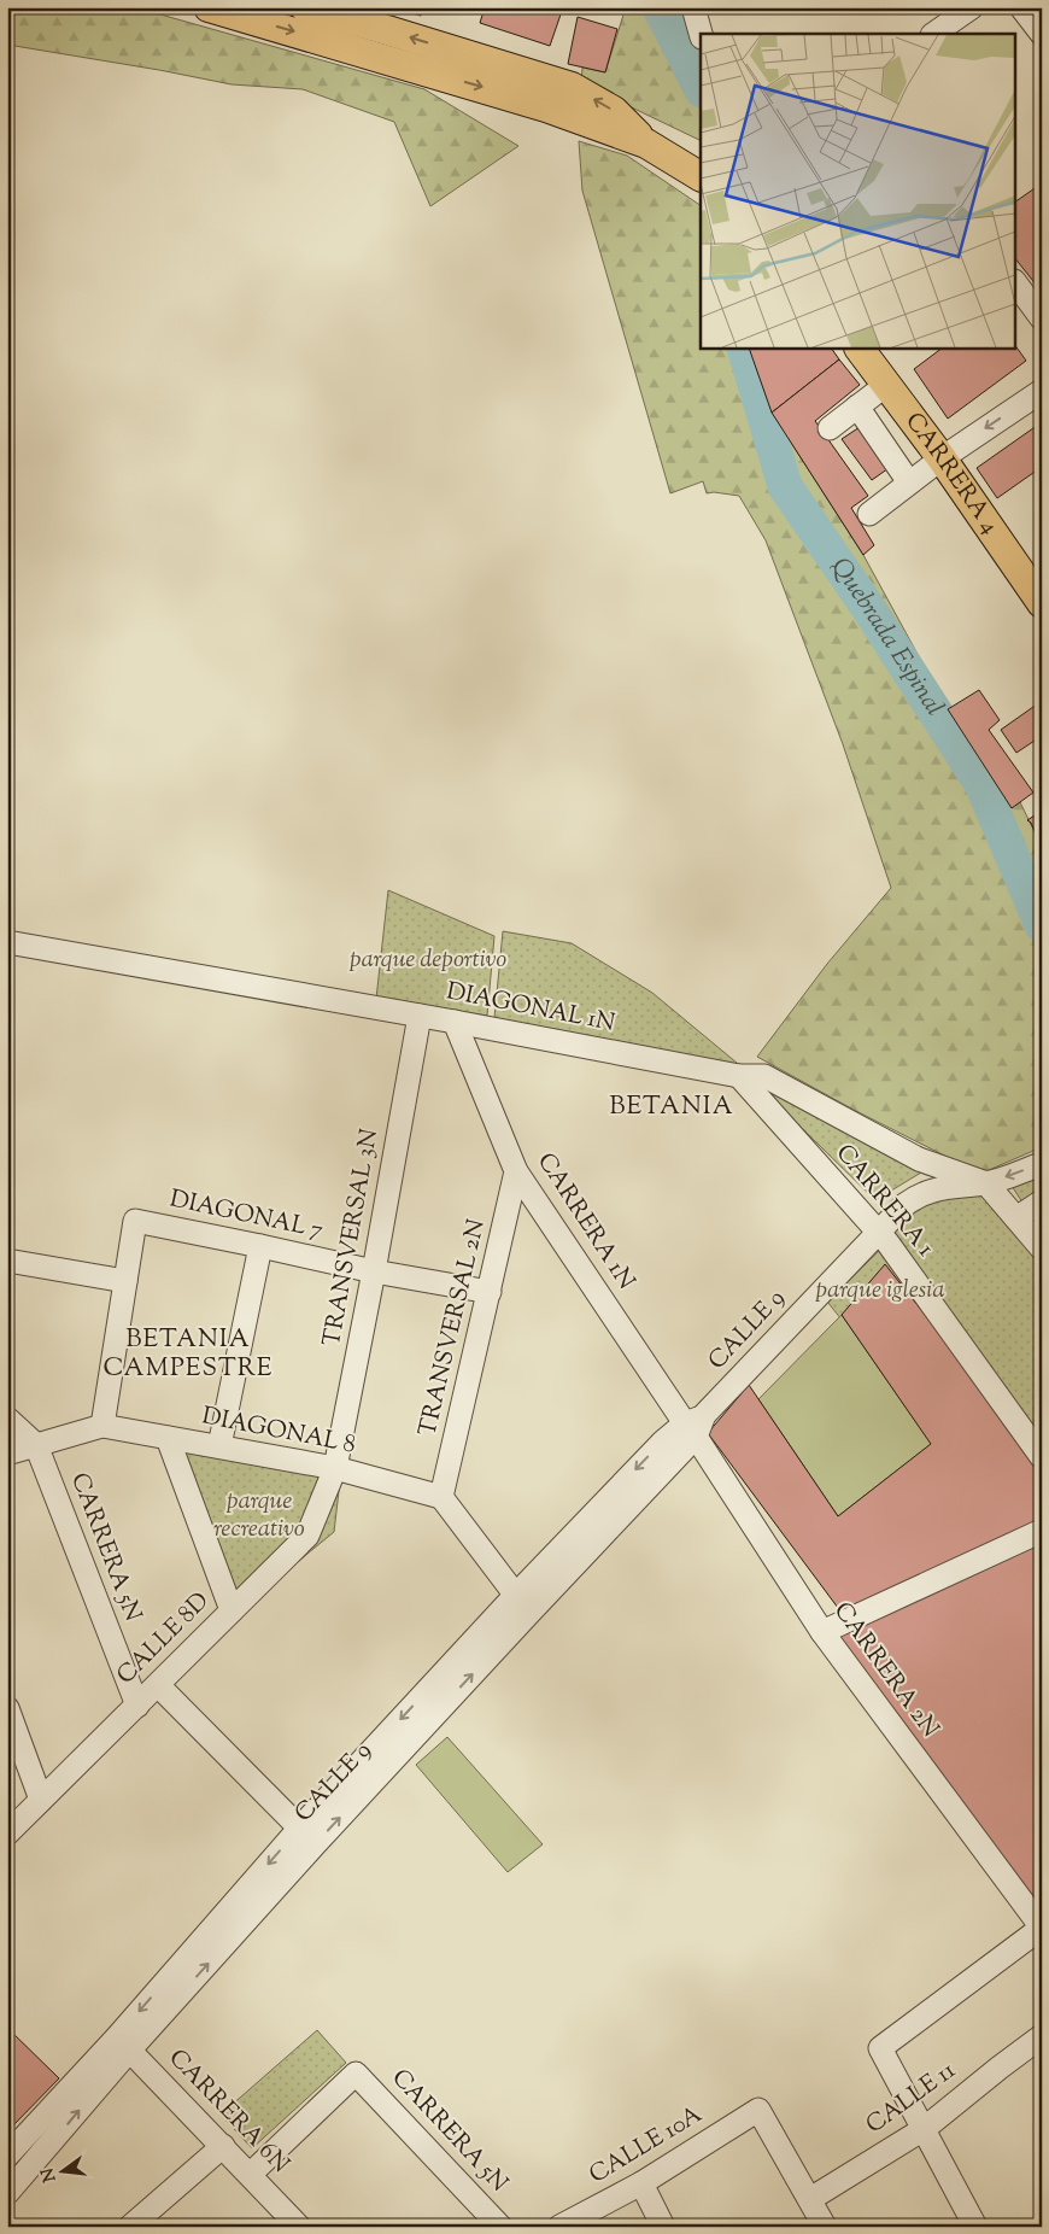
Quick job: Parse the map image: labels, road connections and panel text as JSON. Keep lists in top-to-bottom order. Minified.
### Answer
{"streets":{"main road":["CARRERA 4"],"street":["DIAGONAL 1N","CARRERA 1","DIAGONAL 7","CARRERA 1N","TRANSVERSAL 3N","TRANSVERSAL 2N","CALLE 9","DIAGONAL 8","CARRERA 5N","CALLE 8D","CARRERA 2N","CALLE 11","CARRERA 6N","CALLE 10A"]},"crossings":[["DIAGONAL 1N","CARRERA 1"],["DIAGONAL 1N","CARRERA 1N"],["DIAGONAL 1N","TRANSVERSAL 3N"],["DIAGONAL 1N","CALLE 9"],["CARRERA 1","CALLE 9"],["DIAGONAL 7","TRANSVERSAL 3N"],["DIAGONAL 7","TRANSVERSAL 2N"],["CARRERA 1N","TRANSVERSAL 2N"],["CARRERA 1N","CALLE 9"],["CARRERA 1N","CARRERA 2N"],["TRANSVERSAL 3N","DIAGONAL 8"],["TRANSVERSAL 3N","CALLE 8D"],["TRANSVERSAL 2N","DIAGONAL 8"],["CALLE 9","CARRERA 2N"],["CALLE 9","CARRERA 6N"],["DIAGONAL 8","CALLE 8D"],["CARRERA 5N","CALLE 8D"],["CARRERA 5N","CARRERA 6N"],["CARRERA 2N","CALLE 11"],["CALLE 11","CALLE 10A"]],"districts":["BETANIA","BETANIA CAMPESTRE"],"water":["Quebrada Espinal"],"parks":["parque deportivo","parque iglesia","parque recreativo"],"north":"left"}
